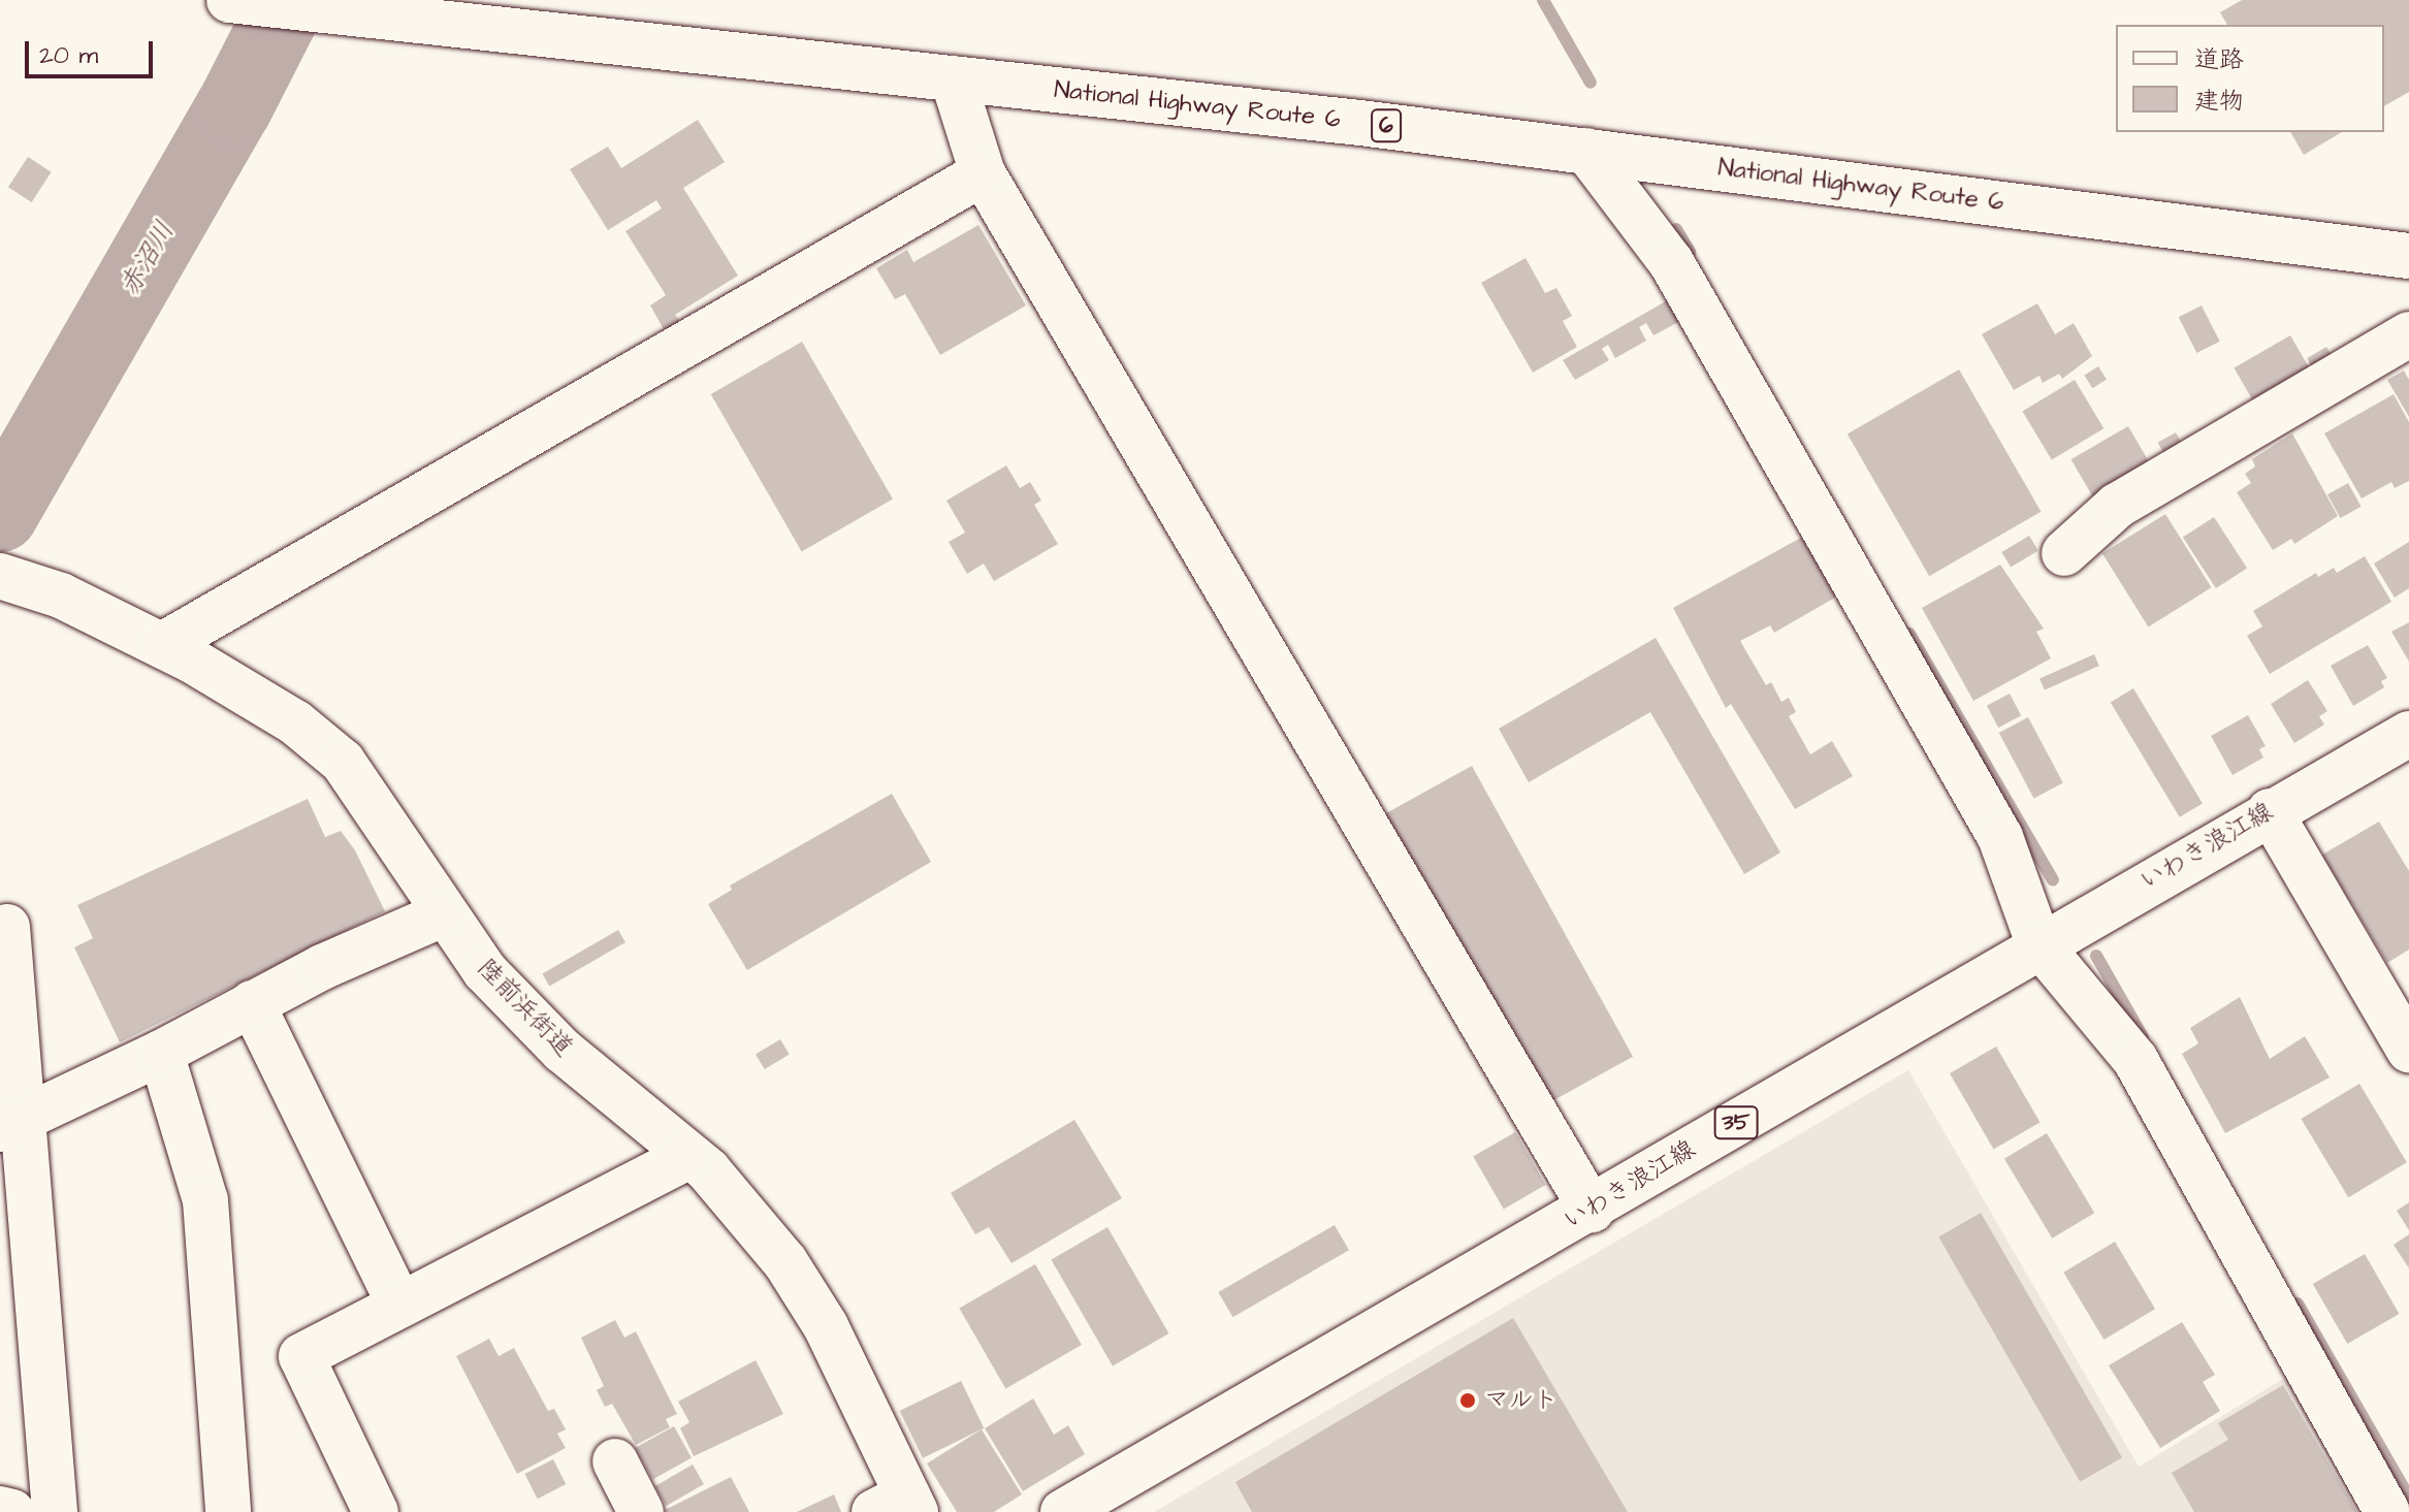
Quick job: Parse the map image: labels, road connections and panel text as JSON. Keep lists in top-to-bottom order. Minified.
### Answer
{"streets":{"main road":["National Highway Route 6","6","いわき浪江線","陸前浜街道","35"]},"water":["赤沼川"],"places":["マルト"],"legend":["道路","建物"],"scale_bar":"20 m"}
